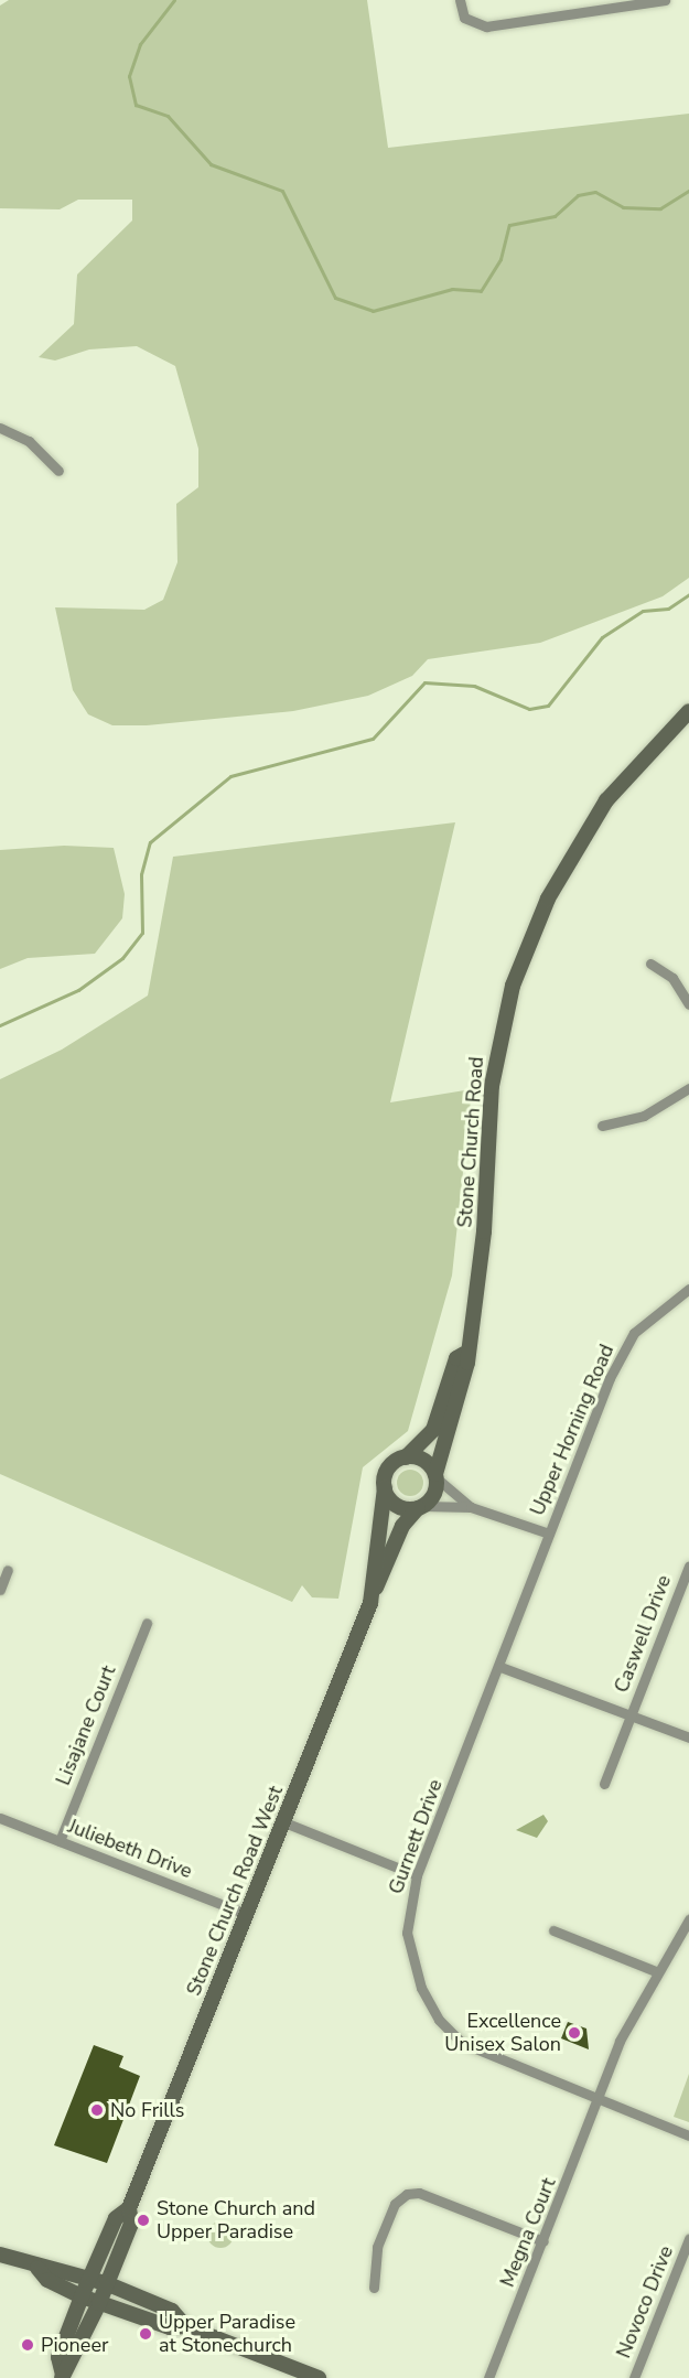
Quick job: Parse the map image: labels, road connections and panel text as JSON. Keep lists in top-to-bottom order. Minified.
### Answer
{"streets":{"main road":["Stone Church Road","Stone Church Road West"],"street":["Upper Horning Road","Caswell Drive","Lisajane Court","Gurnett Drive","Juliebeth Drive","Megna Court","Novoco Drive"]},"crossings":[["Upper Horning Road","Gurnett Drive"],["Lisajane Court","Juliebeth Drive"],["Gurnett Drive","Megna Court"],["Juliebeth Drive","Stone Church Road West"]],"places":["Excellence Unisex Salon","No Frills","Stone Church and Upper Paradise","Upper Paradise at Stonechurch","Pioneer"]}
